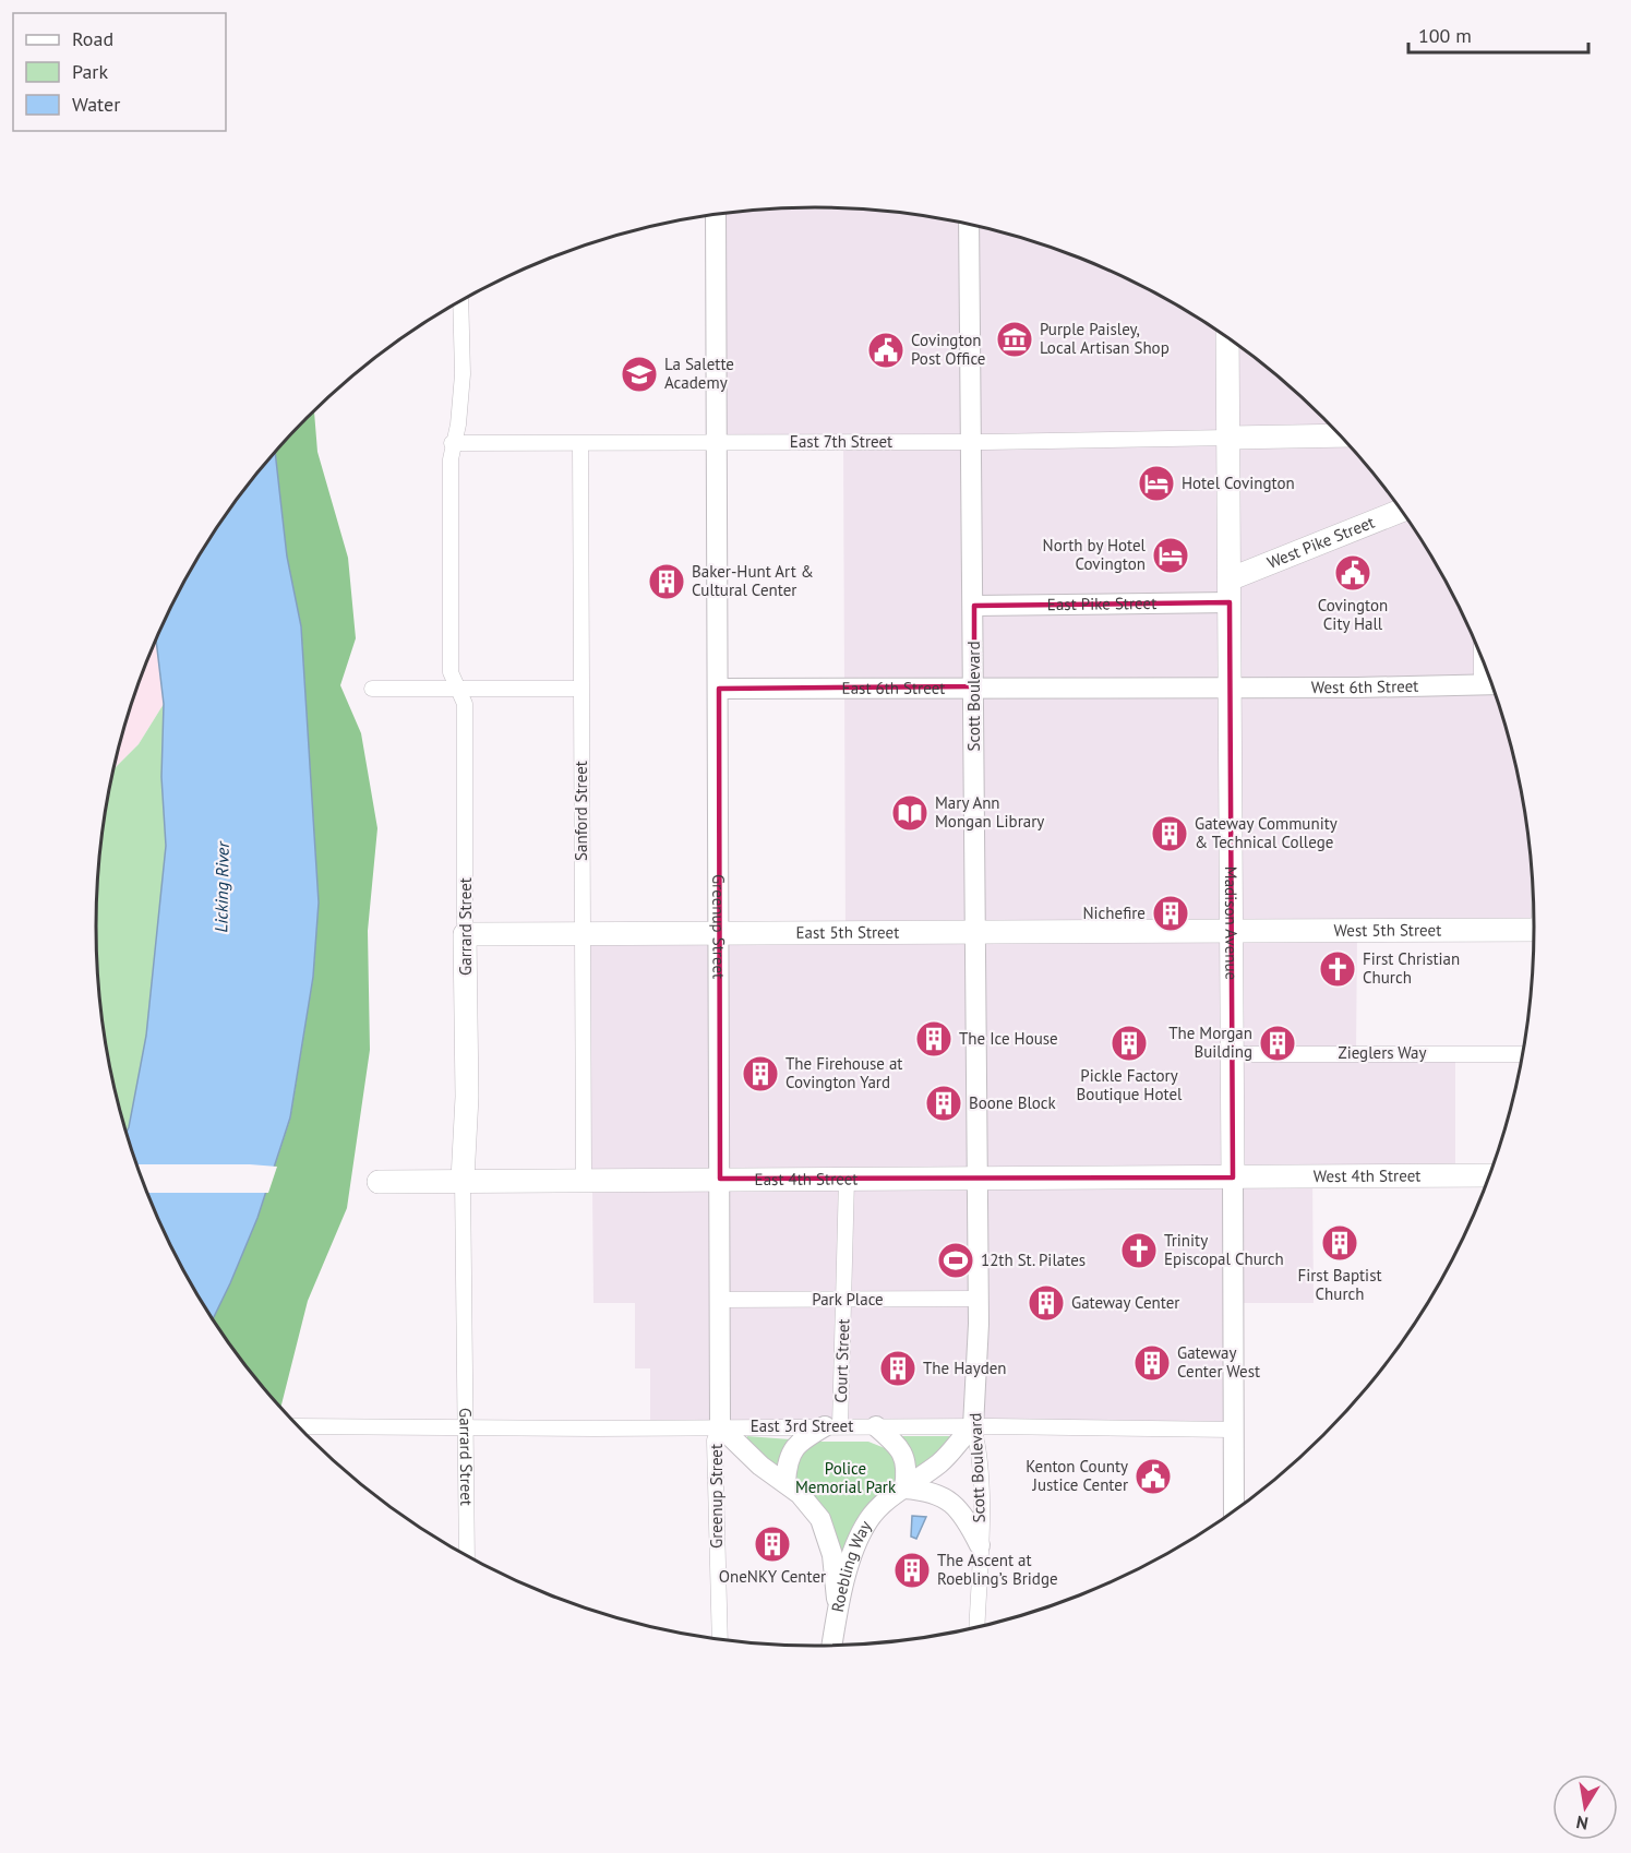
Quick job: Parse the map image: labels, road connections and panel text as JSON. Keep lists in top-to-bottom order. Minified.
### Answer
{"streets":{"main road":["West Pike Street","East Pike Street","East 6th Street","West 6th Street","Scott Boulevard","Madison Avenue","Garrard Street","Greenup Street","West 5th Street","East 5th Street","West 4th Street","East 4th Street","Roebling Way"],"street":["East 7th Street","Sanford Street","Zieglers Way","Park Place","Court Street","East 3rd Street"]},"crossings":[["East 7th Street","Scott Boulevard"],["East 7th Street","Sanford Street"],["East 7th Street","Madison Avenue"],["East 7th Street","Garrard Street"],["East 7th Street","Greenup Street"],["West Pike Street","Madison Avenue"],["East Pike Street","Scott Boulevard"],["East Pike Street","Madison Avenue"],["East 6th Street","West 6th Street"],["East 6th Street","Scott Boulevard"],["East 6th Street","Madison Avenue"],["East 6th Street","Greenup Street"],["West 6th Street","Madison Avenue"],["Scott Boulevard","East 5th Street"],["Scott Boulevard","East 4th Street"],["Scott Boulevard","Park Place"],["Scott Boulevard","East 3rd Street"],["Scott Boulevard","Roebling Way"],["Sanford Street","East 5th Street"],["Sanford Street","East 4th Street"],["Madison Avenue","West 5th Street"],["Madison Avenue","East 5th Street"],["Madison Avenue","Zieglers Way"],["Madison Avenue","West 4th Street"],["Madison Avenue","East 4th Street"],["Madison Avenue","East 3rd Street"],["Garrard Street","East 5th Street"],["Garrard Street","East 4th Street"],["Garrard Street","East 3rd Street"],["Greenup Street","East 5th Street"],["Greenup Street","East 4th Street"],["Greenup Street","Park Place"],["Greenup Street","East 3rd Street"],["Greenup Street","Roebling Way"],["West 5th Street","East 5th Street"],["West 4th Street","East 4th Street"],["East 4th Street","Court Street"],["Park Place","Court Street"],["Court Street","East 3rd Street"],["East 3rd Street","Roebling Way"]],"water":["Licking River"],"parks":["Police Memorial Park"],"places":{"museum":["Purple Paisley, Local Artisan Shop"],"public building":["Covington Post Office","Covington City Hall","Kenton County Justice Center"],"school or university":["La Salette Academy"],"hotel":["Hotel Covington","North by Hotel Covington"],"building":["Baker-Hunt Art & Cultural Center","Gateway Community & Technical College","Nichefire","The Ice House","Pickle Factory Boutique Hotel","The Morgan Building","The Firehouse at Covington Yard","Boone Block","First Baptist Church","Gateway Center","Gateway Center West","The Hayden","OneNKY Center","The Ascent at Roebling’s Bridge"],"library":["Mary Ann Mongan Library"],"church":["First Christian Church","Trinity Episcopal Church"],"sports":["12th St. Pilates"]},"legend":["Road","Park","Water"],"scale_bar":"100 m","north":"bottom"}
